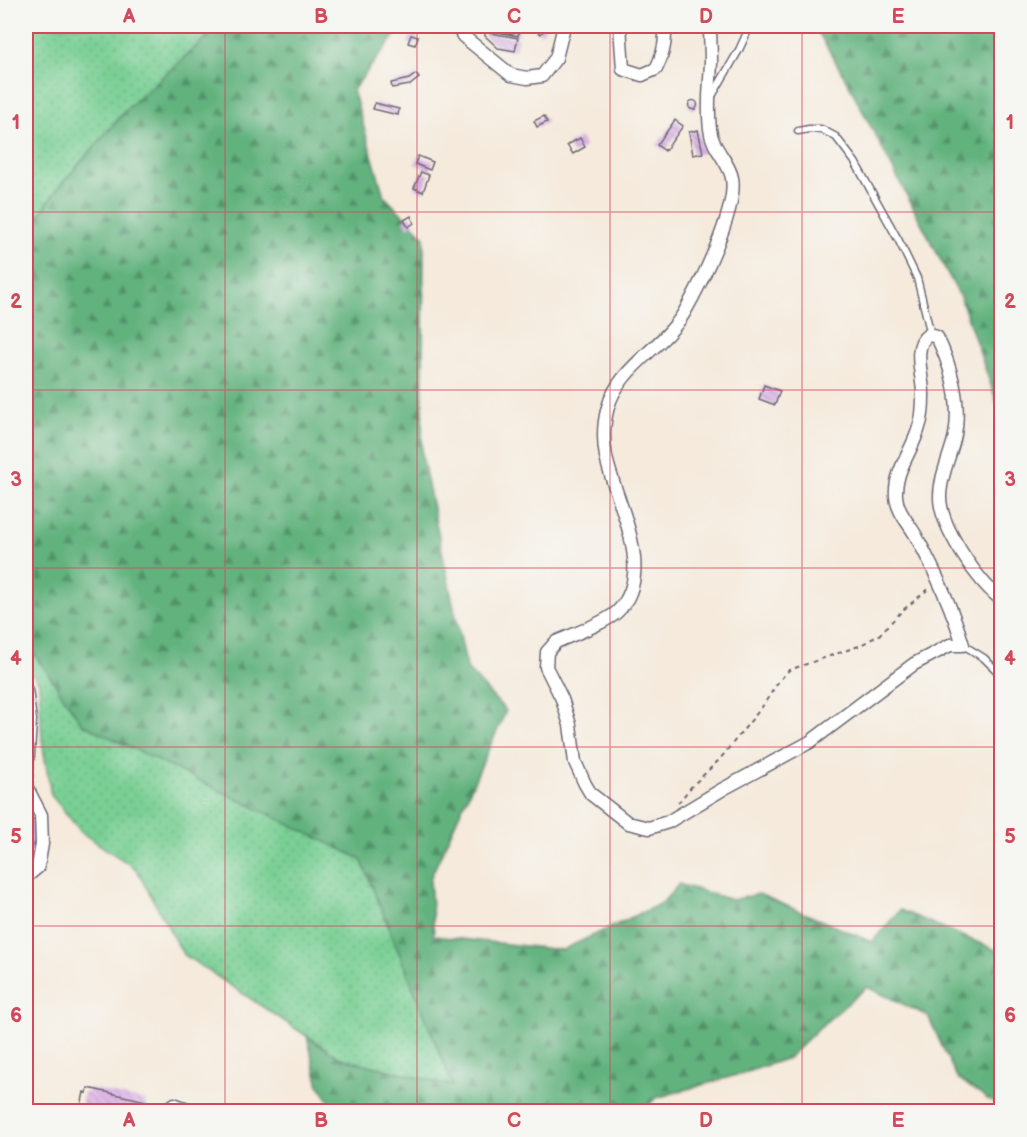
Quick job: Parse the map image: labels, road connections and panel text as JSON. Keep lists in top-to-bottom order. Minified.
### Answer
{"grid":{"columns":["A","B","C","D","E"],"rows":["1","2","3","4","5","6"]}}
